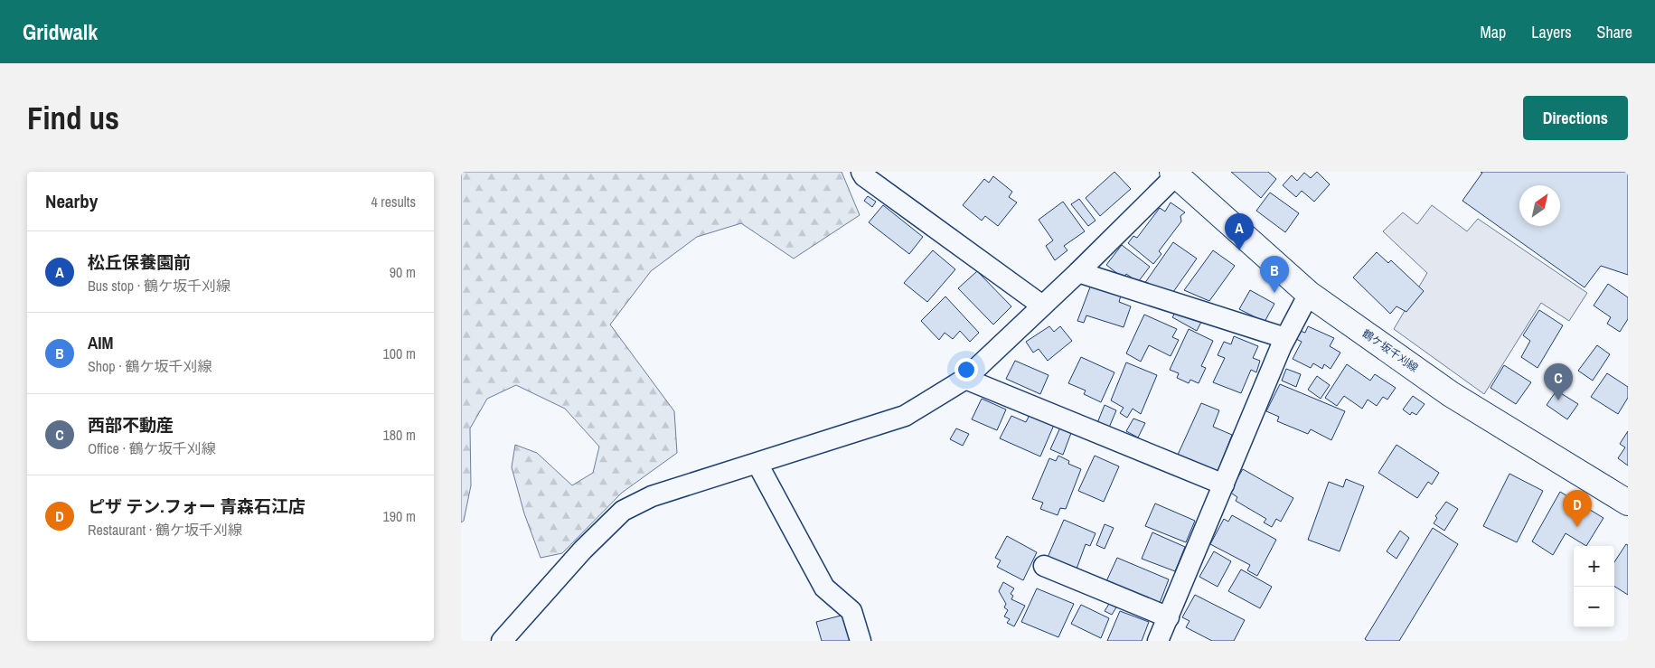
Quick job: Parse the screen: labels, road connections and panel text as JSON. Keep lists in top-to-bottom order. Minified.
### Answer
{"streets":{"main road":["鶴ケ坂千刈線"]},"north":"top right","page":{"header":"Gridwalk","nav":["Map","Layers","Share"],"buttons":"Directions","title":"Find us","heading":["Nearby","4 results"],"pins":["A","B","C","D"],"list":[{"mark":"A","name":"松丘保養園前","note":"Bus stop · 鶴ケ坂千刈線","value":"90 m"},{"mark":"B","name":"AIM","note":"Shop · 鶴ケ坂千刈線","value":"100 m"},{"mark":"C","name":"西部不動産","note":"Office · 鶴ケ坂千刈線","value":"180 m"},{"mark":"D","name":"ピザ テン.フォー 青森石江店","note":"Restaurant · 鶴ケ坂千刈線","value":"190 m"}],"map_buttons":["+","−"]}}
